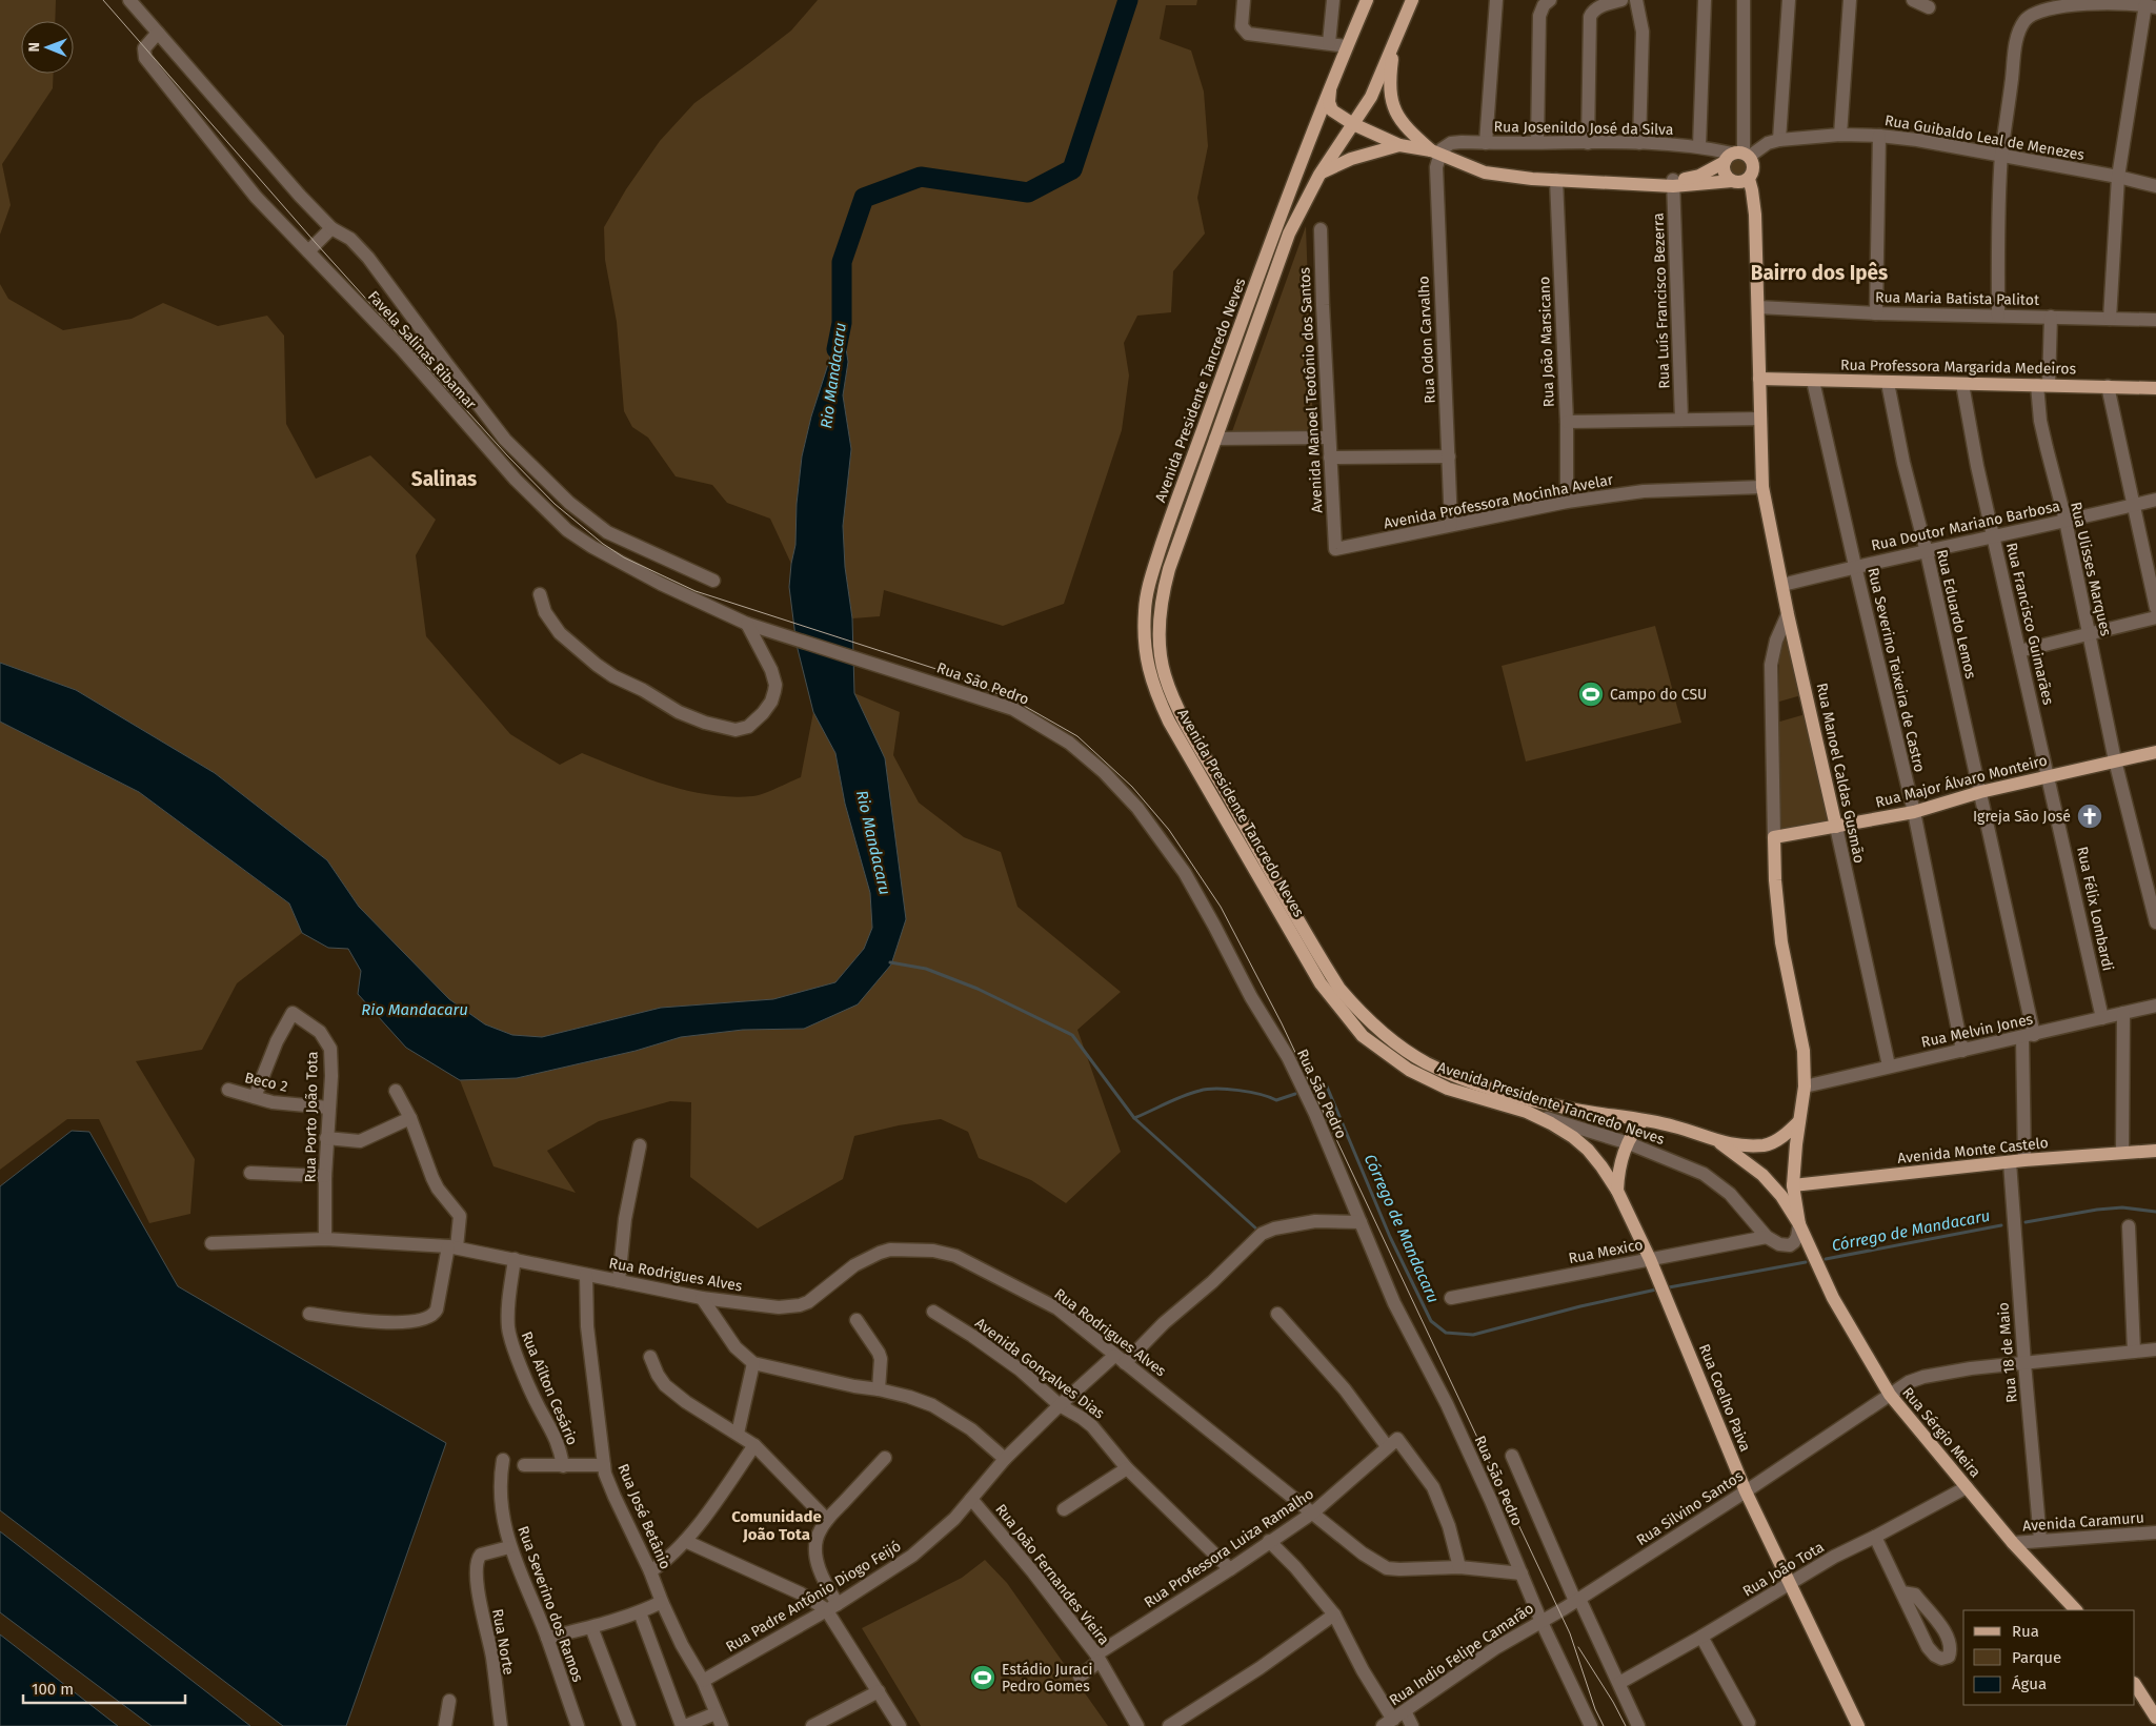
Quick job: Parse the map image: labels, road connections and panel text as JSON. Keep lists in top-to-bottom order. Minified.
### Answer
{"streets":{"main road":["Rua Professora Margarida Medeiros","Avenida Presidente Tancredo Neves","Rua Manoel Caldas Gusmão","Rua Major Álvaro Monteiro","Avenida Monte Castelo","Rua Coelho Paiva","Rua Sérgio Meira"],"street":["Rua Josenildo José da Silva","Rua Guibaldo Leal de Menezes","Rua Maria Batista Palitot","Rua Luís Francisco Bezerra","Rua Odon Carvalho","Rua João Marsicano","Favela Salinas Ribamar","Avenida Manoel Teotônio dos Santos","Avenida Professora Mocinha Avelar","Rua Doutor Mariano Barbosa","Rua Ulisses Marques","Rua Eduardo Lemos","Rua Francisco Guimarães","Rua Severino Teixeira de Castro","Rua São Pedro","Rua Félix Lombardi","Rua Melvin Jones","Beco 2","Rua Porto João Tota","Rua Mexico","Rua Rodrigues Alves","Rua 18 de Maio","Avenida Gonçalves Dias","Rua Aílton Cesário","Rua Silvino Santos","Rua José Betânio","Avenida Caramuru","Rua Professora Luiza Ramalho","Rua João Tota","Rua João Fernandes Vieira","Rua Padre Antônio Diogo Feijó","Rua Severino dos Ramos","Rua Norte","Rua Indio Felipe Camarão"]},"crossings":[["Rua Josenildo José da Silva","Rua Guibaldo Leal de Menezes"],["Rua Josenildo José da Silva","Rua Odon Carvalho"],["Rua Josenildo José da Silva","Rua Manoel Caldas Gusmão"],["Rua Guibaldo Leal de Menezes","Rua Manoel Caldas Gusmão"],["Rua Maria Batista Palitot","Rua Ulisses Marques"],["Rua Maria Batista Palitot","Rua Manoel Caldas Gusmão"],["Rua Odon Carvalho","Avenida Professora Mocinha Avelar"],["Rua João Marsicano","Avenida Professora Mocinha Avelar"],["Favela Salinas Ribamar","Rua São Pedro"],["Rua Professora Margarida Medeiros","Rua Ulisses Marques"],["Rua Professora Margarida Medeiros","Rua Eduardo Lemos"],["Rua Professora Margarida Medeiros","Rua Francisco Guimarães"],["Rua Professora Margarida Medeiros","Rua Severino Teixeira de Castro"],["Rua Professora Margarida Medeiros","Rua Manoel Caldas Gusmão"],["Avenida Presidente Tancredo Neves","Rua Mexico"],["Avenida Presidente Tancredo Neves","Rua Coelho Paiva"],["Avenida Presidente Tancredo Neves","Rua Sérgio Meira"],["Avenida Manoel Teotônio dos Santos","Avenida Professora Mocinha Avelar"],["Avenida Professora Mocinha Avelar","Rua Manoel Caldas Gusmão"],["Rua Doutor Mariano Barbosa","Rua Ulisses Marques"],["Rua Doutor Mariano Barbosa","Rua Eduardo Lemos"],["Rua Doutor Mariano Barbosa","Rua Francisco Guimarães"],["Rua Doutor Mariano Barbosa","Rua Severino Teixeira de Castro"],["Rua Doutor Mariano Barbosa","Rua Manoel Caldas Gusmão"],["Rua Ulisses Marques","Rua Major Álvaro Monteiro"],["Rua Eduardo Lemos","Rua Major Álvaro Monteiro"],["Rua Eduardo Lemos","Rua Melvin Jones"],["Rua Eduardo Lemos","Avenida Monte Castelo"],["Rua Francisco Guimarães","Rua Major Álvaro Monteiro"],["Rua Francisco Guimarães","Rua Félix Lombardi"],["Rua Severino Teixeira de Castro","Rua Major Álvaro Monteiro"],["Rua Severino Teixeira de Castro","Rua Melvin Jones"],["Rua São Pedro","Rua Rodrigues Alves"],["Rua São Pedro","Rua Silvino Santos"],["Rua São Pedro","Rua João Tota"],["Rua São Pedro","Rua Padre Antônio Diogo Feijó"],["Rua São Pedro","Rua Indio Felipe Camarão"],["Rua Manoel Caldas Gusmão","Rua Major Álvaro Monteiro"],["Rua Manoel Caldas Gusmão","Rua Melvin Jones"],["Rua Major Álvaro Monteiro","Rua Félix Lombardi"],["Rua Félix Lombardi","Rua Melvin Jones"],["Beco 2","Rua Porto João Tota"],["Rua Porto João Tota","Rua Rodrigues Alves"],["Avenida Monte Castelo","Rua 18 de Maio"],["Rua Mexico","Rua Coelho Paiva"],["Rua Rodrigues Alves","Rua Aílton Cesário"],["Rua Rodrigues Alves","Rua José Betânio"],["Rua Rodrigues Alves","Rua Professora Luiza Ramalho"],["Rua Rodrigues Alves","Rua Padre Antônio Diogo Feijó"],["Rua 18 de Maio","Rua Silvino Santos"],["Rua 18 de Maio","Avenida Caramuru"],["Avenida Gonçalves Dias","Rua Professora Luiza Ramalho"],["Avenida Gonçalves Dias","Rua Padre Antônio Diogo Feijó"],["Rua Coelho Paiva","Rua Silvino Santos"],["Rua Coelho Paiva","Rua João Tota"],["Rua Sérgio Meira","Rua Silvino Santos"],["Rua Sérgio Meira","Avenida Caramuru"],["Rua Sérgio Meira","Rua João Tota"],["Rua Silvino Santos","Rua Indio Felipe Camarão"],["Rua José Betânio","Rua Padre Antônio Diogo Feijó"],["Rua Professora Luiza Ramalho","Rua João Fernandes Vieira"],["Rua João Fernandes Vieira","Rua Padre Antônio Diogo Feijó"],["Rua Severino dos Ramos","Rua Norte"]],"districts":["Bairro dos Ipês","Salinas","Comunidade João Tota"],"water":["Rio Mandacaru","Córrego de Mandacaru"],"places":{"sports":["Campo do CSU","Estádio Juraci Pedro Gomes"],"church":["Igreja São José"]},"legend":["Rua","Parque","Água"],"scale_bar":"100 m","north":"left"}
